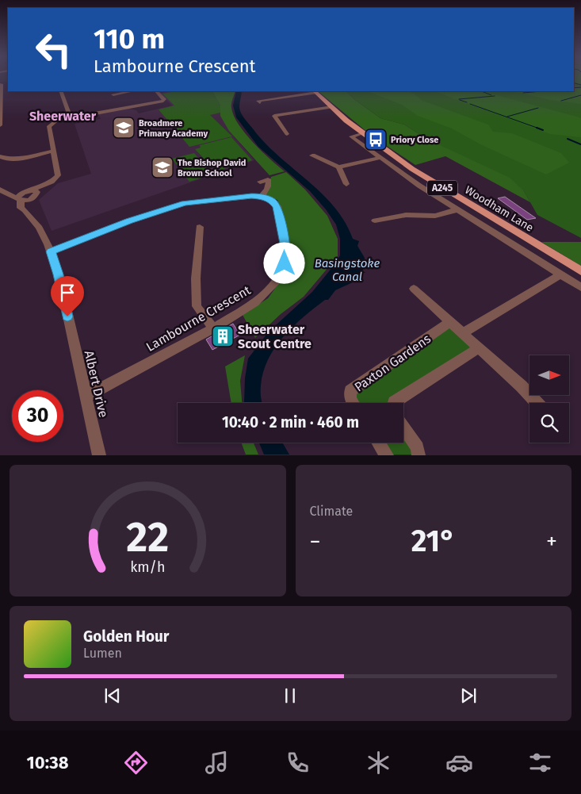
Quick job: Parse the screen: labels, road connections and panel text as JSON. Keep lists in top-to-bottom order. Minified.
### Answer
{"streets":{"main road":["A245","Woodham Lane"],"street":["Lambourne Crescent","Paxton Gardens","Albert Drive"]},"crossings":[["Lambourne Crescent","Albert Drive"]],"districts":["Sheerwater"],"water":["Basingstoke Canal"],"places":{"school or university":["Broadmere Primary Academy","The Bishop David Brown School"],"bus stop":["Priory Close"],"building":["Sheerwater Scout Centre"]},"north":"right","page":{"turn":["110 m","Lambourne Crescent"],"limit":"30","trip":"10:40 · 2 min · 460 m","tile":"Climate","heat":["−","21°","+"],"song":["Golden Hour","Lumen"],"tabs":"10:38","gauge":["22","km/h"]}}
